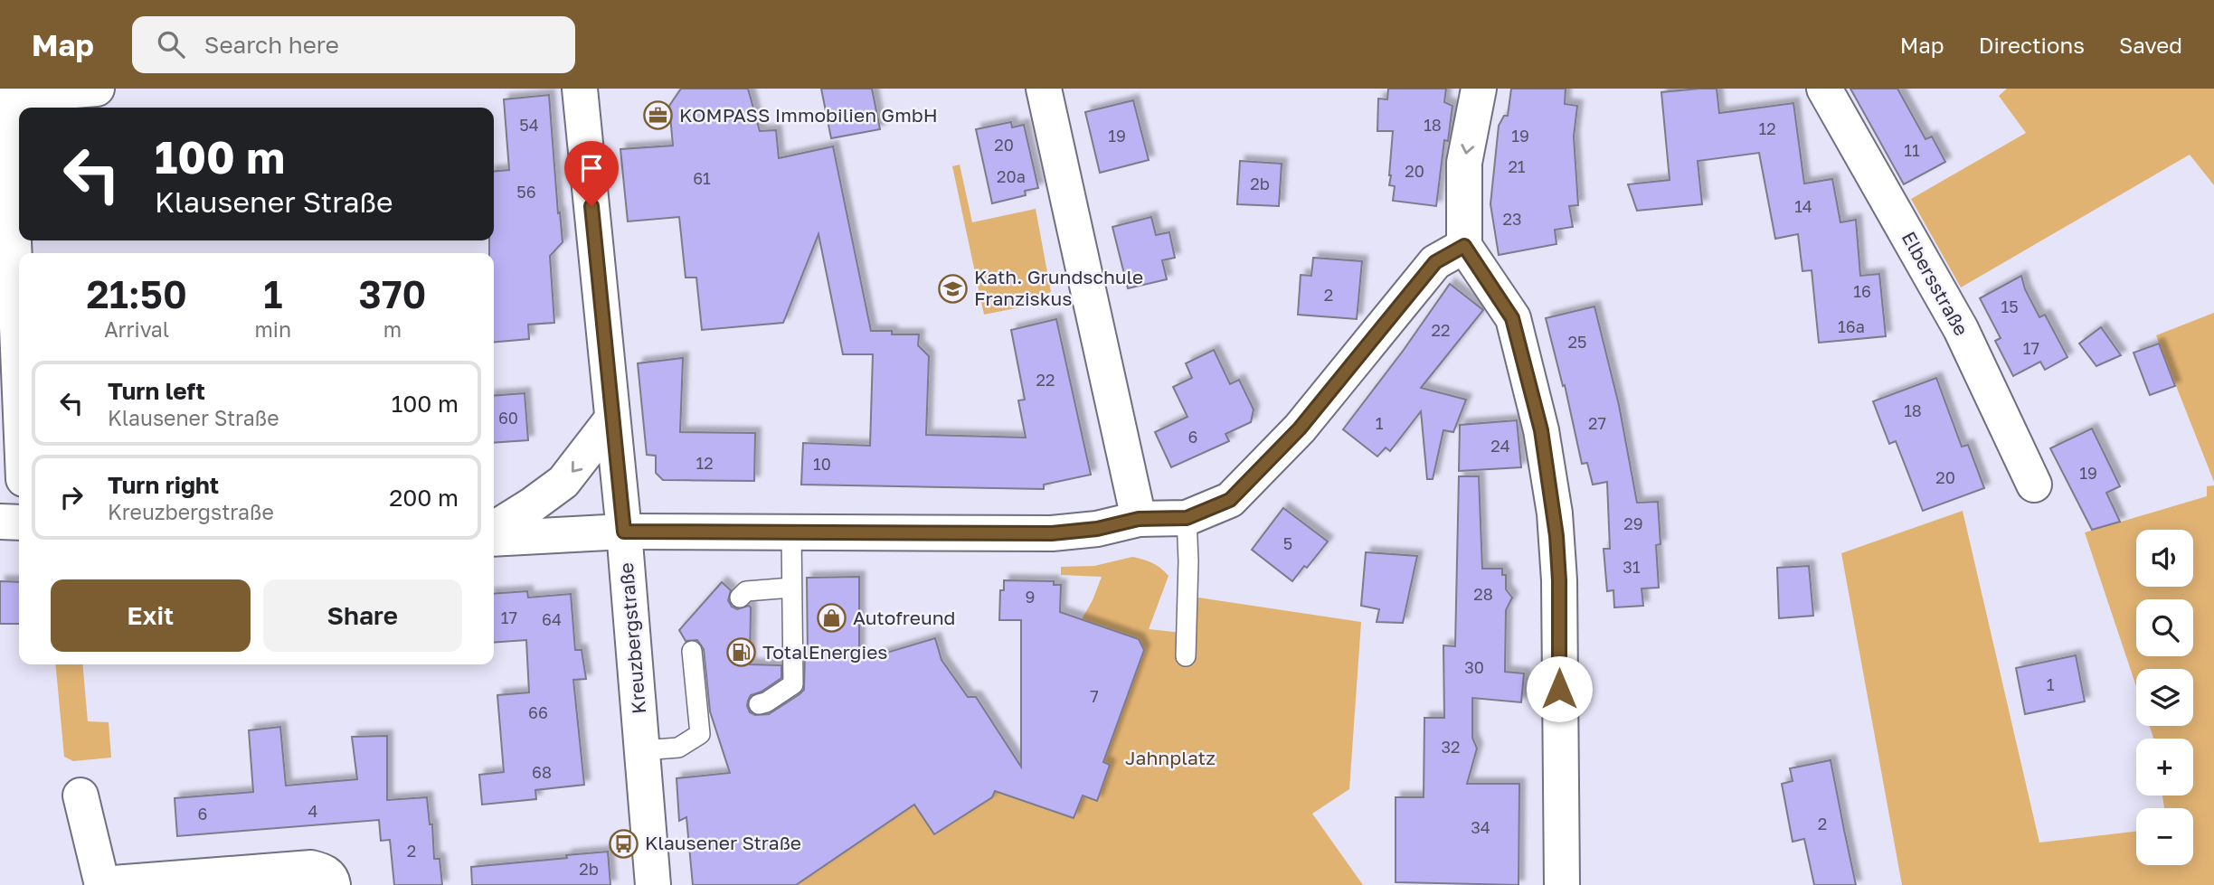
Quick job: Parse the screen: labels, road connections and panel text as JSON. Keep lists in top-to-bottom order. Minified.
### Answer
{"streets":{"street":["Elbersstraße","Kreuzbergstraße"]},"parks":["Jahnplatz"],"places":{"office":["KOMPASS Immobilien GmbH"],"school or university":["Kath. Grundschule Franziskus"],"shop":["Autofreund"],"fuel station":["TotalEnergies"],"bus stop":["Klausener Straße"]},"house_numbers":["54","18","12","19","19","20","11","21","20","20a","61","2b","56","14","23","16","2","15","16a","22","25","17","22","18","60","1","27","6","24","12","10","19","20","29","5","31","28","9","17","64","30","1","7","66","32","68","4","6","2","34","2","2b"],"page":{"header":"Map","search":"Search here","nav":["Map","Directions","Saved"],"turn":["100 m","Klausener Straße"],"eta":["21:50","Arrival","1","min","370","m"],"list":[{"name":"Turn left","note":"Klausener Straße","value":"100 m"},{"name":"Turn right","note":"Kreuzbergstraße","value":"200 m"}],"map_buttons":["+","−"],"buttons":["Exit","Share"]}}
